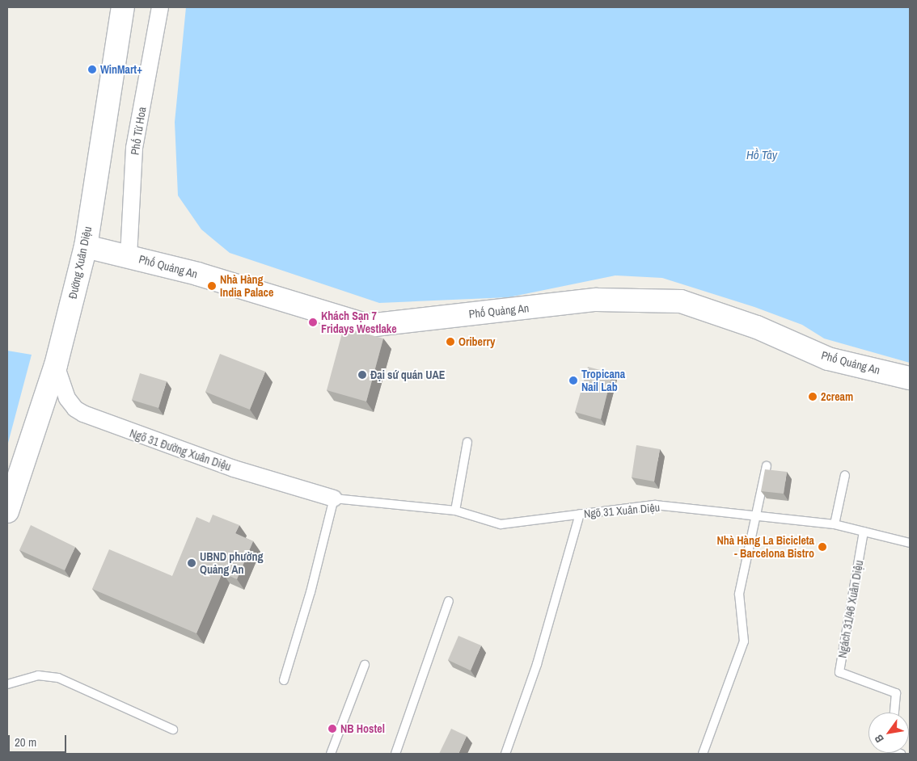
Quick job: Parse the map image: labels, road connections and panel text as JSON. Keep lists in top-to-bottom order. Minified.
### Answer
{"streets":{"street":["Phố Từ Hoa","Đường Xuân Diệu","Phố Quảng An","Ngõ 31 Đường Xuân Diệu"],"lane":["Ngõ 31 Xuân Diệu","Ngách 31/46 Xuân Diệu"]},"crossings":[["Phố Từ Hoa","Phố Quảng An"],["Đường Xuân Diệu","Phố Quảng An"],["Đường Xuân Diệu","Ngõ 31 Đường Xuân Diệu"],["Ngõ 31 Đường Xuân Diệu","Ngõ 31 Xuân Diệu"],["Ngõ 31 Xuân Diệu","Ngách 31/46 Xuân Diệu"]],"water":["Hồ Tây"],"places":["WinMart+","Nhà Hàng India Palace","Khách Sạn 7 Fridays Westlake","Oriberry","Đại sứ quán UAE","Tropicana Nail Lab","2cream","Nhà Hàng La Bicicleta - Barcelona Bistro","UBND phường Quảng An","NB Hostel"],"scale_bar":"20 m","north":"bottom left"}
